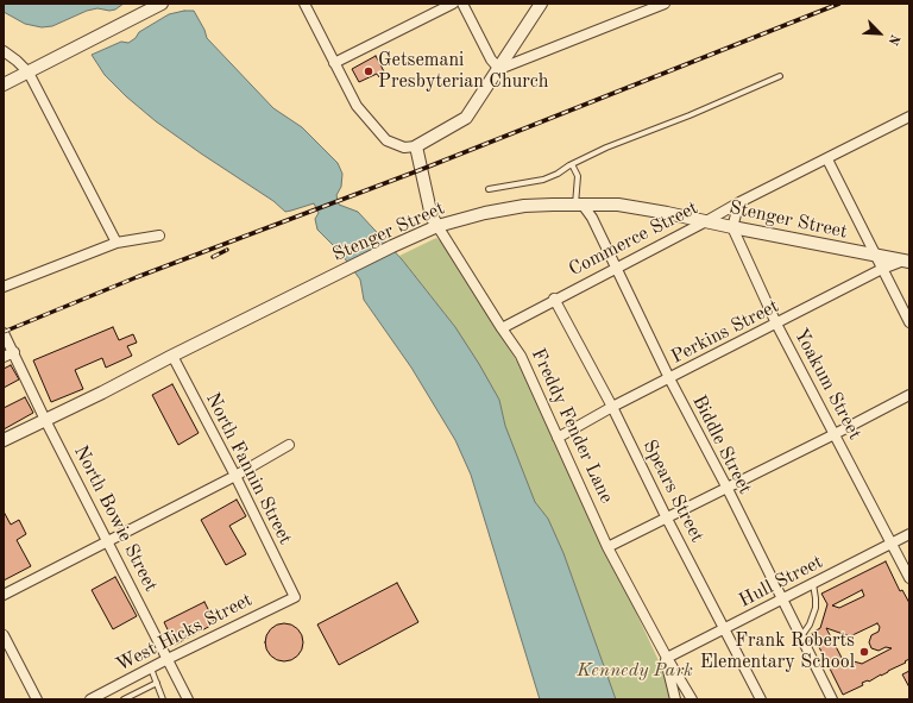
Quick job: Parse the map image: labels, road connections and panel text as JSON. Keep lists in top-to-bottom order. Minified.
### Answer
{"streets":{"street":["Stenger Street","Commerce Street","Perkins Street","Yoakum Street","Freddy Fender Lane","Biddle Street","North Fannin Street","Spears Street","North Bowie Street","Hull Street","West Hicks Street"]},"crossings":[["Stenger Street","Commerce Street"],["Stenger Street","Perkins Street"],["Stenger Street","Yoakum Street"],["Stenger Street","Freddy Fender Lane"],["Stenger Street","Biddle Street"],["Stenger Street","North Fannin Street"],["Stenger Street","North Bowie Street"],["Commerce Street","Freddy Fender Lane"],["Commerce Street","Biddle Street"],["Commerce Street","Spears Street"],["Perkins Street","Yoakum Street"],["Perkins Street","Freddy Fender Lane"],["Perkins Street","Biddle Street"],["Perkins Street","Spears Street"],["Yoakum Street","Hull Street"],["Freddy Fender Lane","Hull Street"],["Biddle Street","Hull Street"],["North Fannin Street","West Hicks Street"],["Spears Street","Hull Street"],["North Bowie Street","West Hicks Street"]],"parks":["Kennedy Park"],"places":["Getsemani Presbyterian Church","Frank Roberts Elementary School"],"north":"bottom right"}
